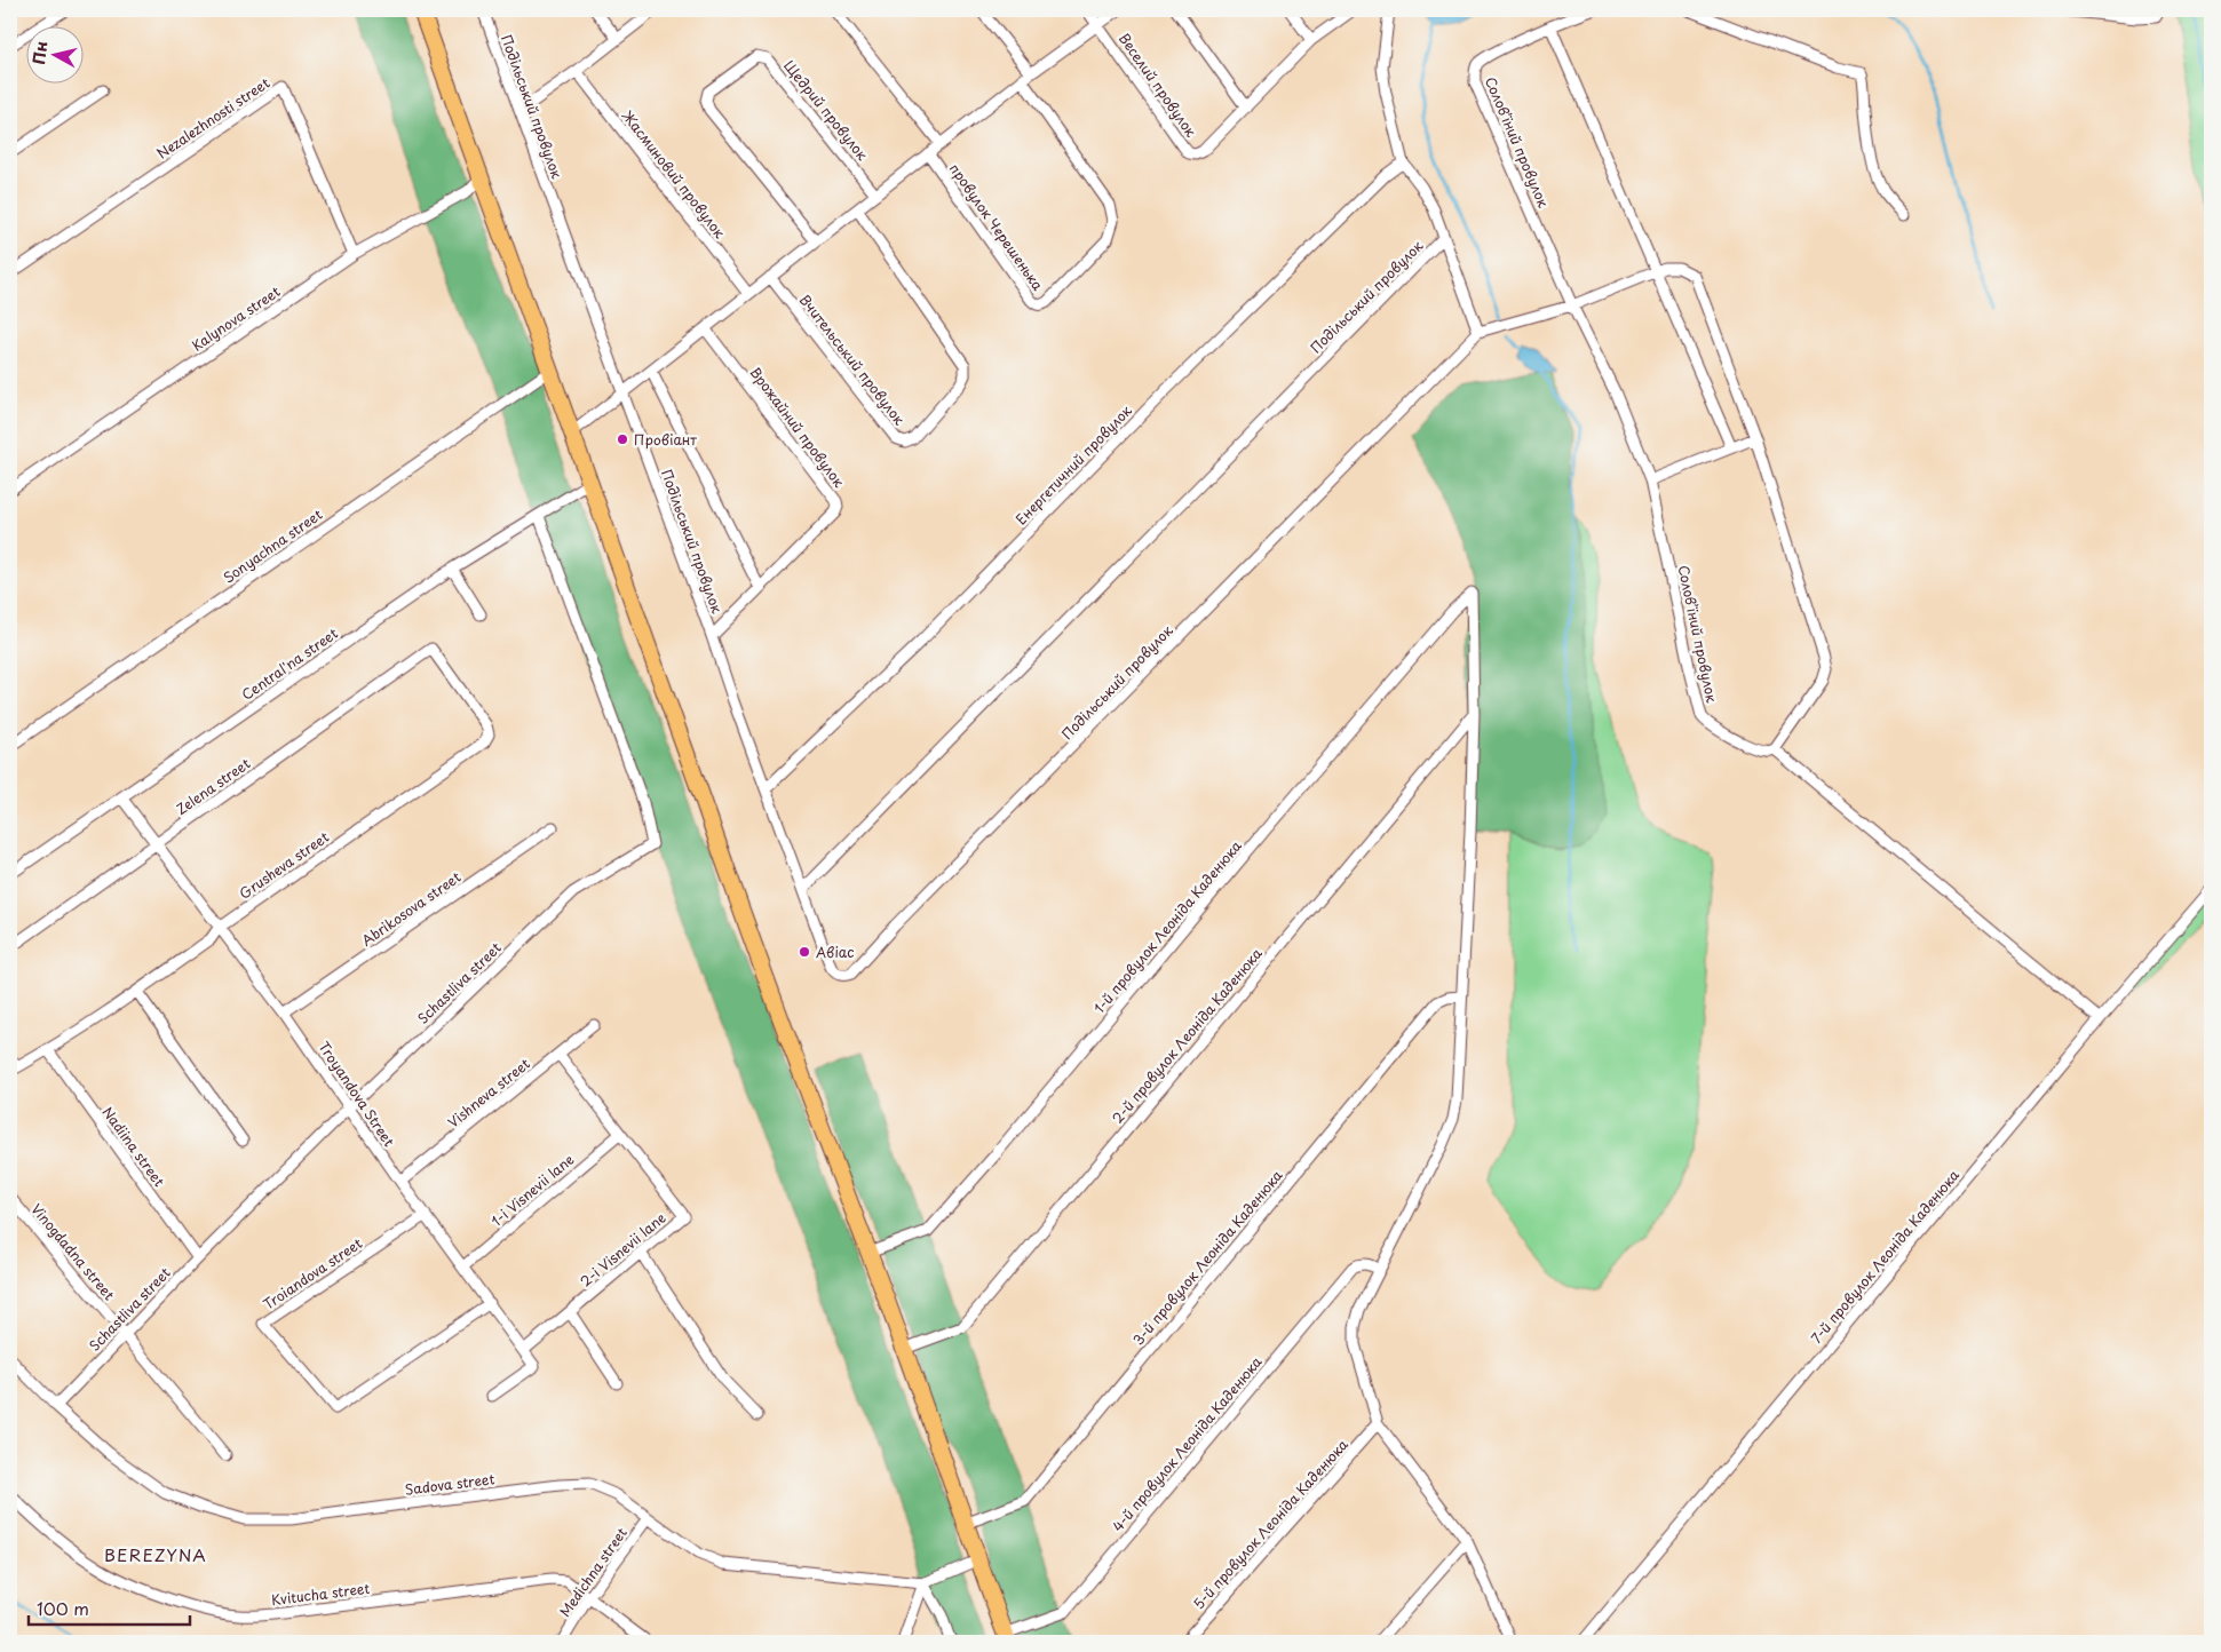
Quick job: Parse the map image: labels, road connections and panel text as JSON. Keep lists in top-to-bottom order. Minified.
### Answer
{"streets":{"street":["Веселий провулок","Подільський провулок","Щедрий провулок","Nezalezhnosti street","Соловʼїний провулок","Жасминовий провулок","провулок Черешенька","Kalynova street","Вчительський провулок","Врожайний провулок","Енергетичний провулок","Sonyachna street","Central'na street","Zelena street","Grusheva street","Abrikosova street","1-й провулок Леоніда Каденюка","Schastliva street","2-й провулок Леоніда Каденюка","Vishneva street","Troyandova Street","Nadiina street","1-i Visnevii lane","2-i Visnevii lane","Vinogdadna street","7-й провулок Леоніда Каденюка","3-й провулок Леоніда Каденюка","Troiandova street","4-й провулок Леоніда Каденюка","Sadova street","5-й провулок Леоніда Каденюка","Medichna street","Kvitucha street"]},"crossings":[["Подільський провулок","Врожайний провулок"],["Подільський провулок","Енергетичний провулок"],["Nezalezhnosti street","Kalynova street"],["Central'na street","Schastliva street"],["Central'na street","Troyandova Street"],["Zelena street","Grusheva street"],["Zelena street","Troyandova Street"],["Grusheva street","Troyandova Street"],["Grusheva street","Nadiina street"],["Abrikosova street","Troyandova Street"],["1-й провулок Леоніда Каденюка","2-й провулок Леоніда Каденюка"],["Schastliva street","Troyandova Street"],["Schastliva street","Nadiina street"],["Schastliva street","Vinogdadna street"],["Schastliva street","Sadova street"],["Vishneva street","Troyandova Street"],["Troyandova Street","1-i Visnevii lane"],["Troyandova Street","2-i Visnevii lane"],["Troyandova Street","Troiandova street"],["1-i Visnevii lane","2-i Visnevii lane"],["Sadova street","Medichna street"],["Medichna street","Kvitucha street"]],"districts":["BEREZYNA"],"places":["Провіант","Авіас"],"scale_bar":"100 m","north":"left"}
